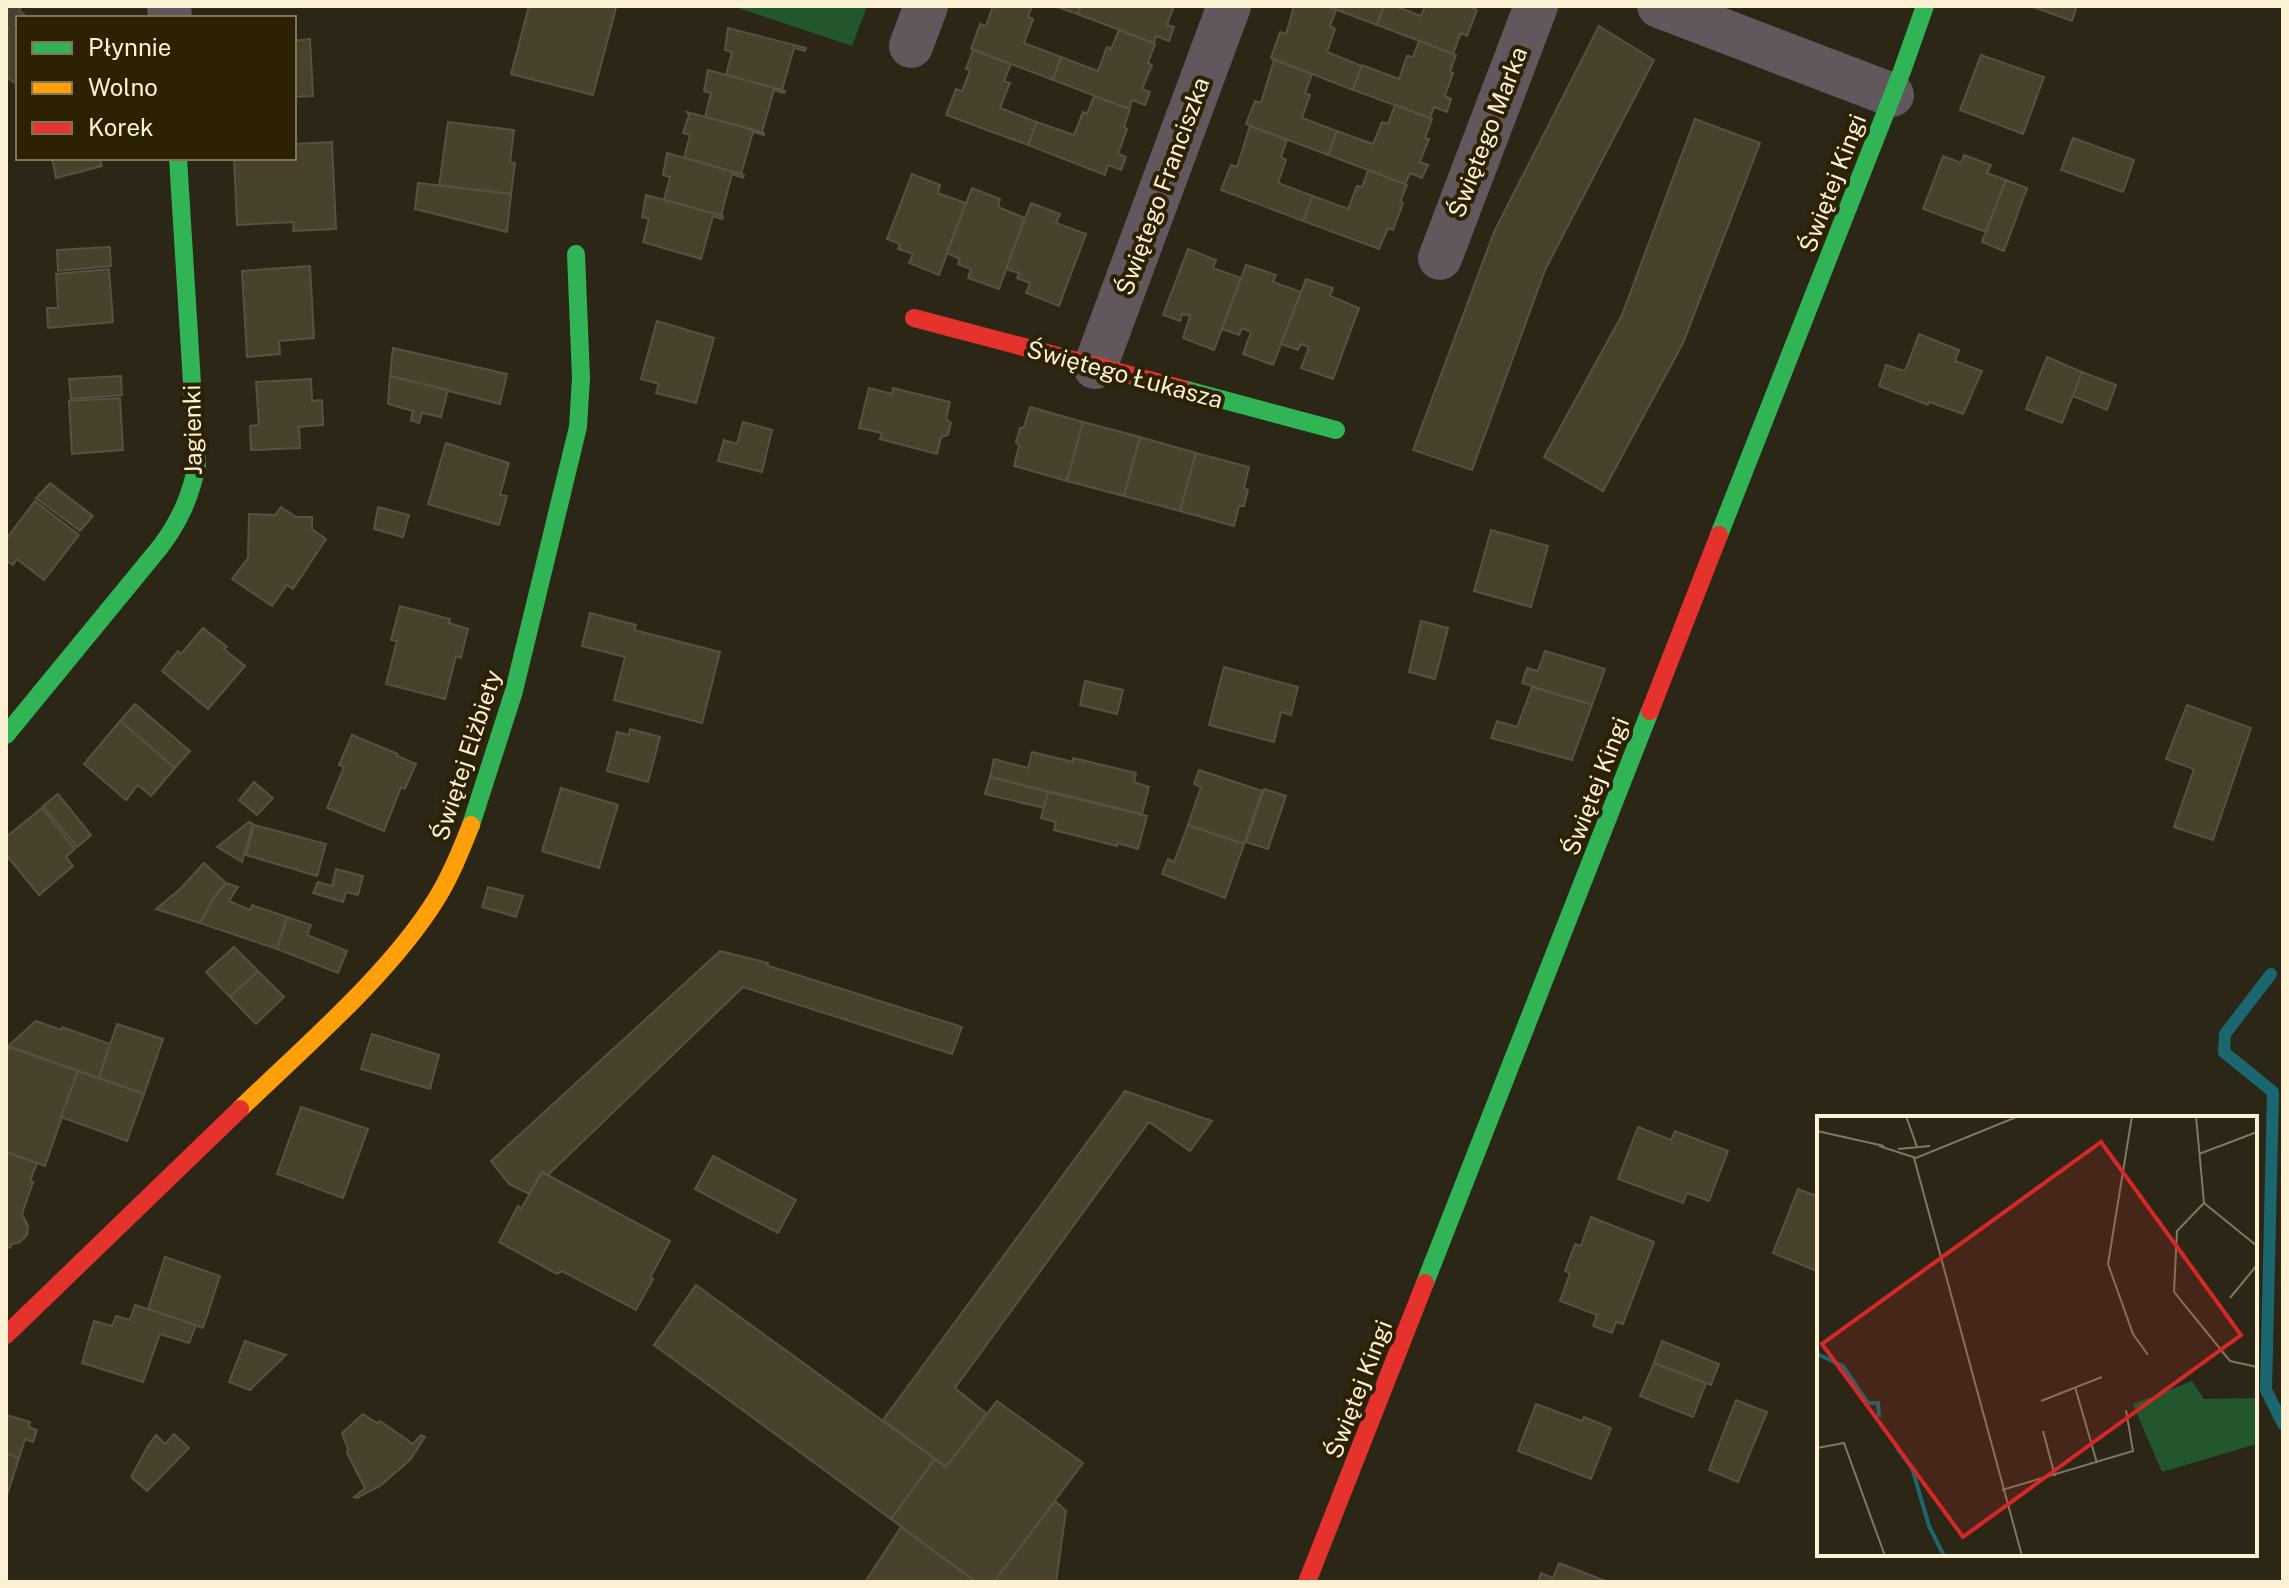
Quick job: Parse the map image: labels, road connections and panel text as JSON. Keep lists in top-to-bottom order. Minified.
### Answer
{"streets":{"street":["Świętego Marka","Świętej Kingi","Świętego Franciszka","Świętego Łukasza","Jagienki","Świętej Elżbiety"]},"crossings":[["Świętego Franciszka","Świętego Łukasza"]],"legend":["Płynnie","Wolno","Korek"]}
